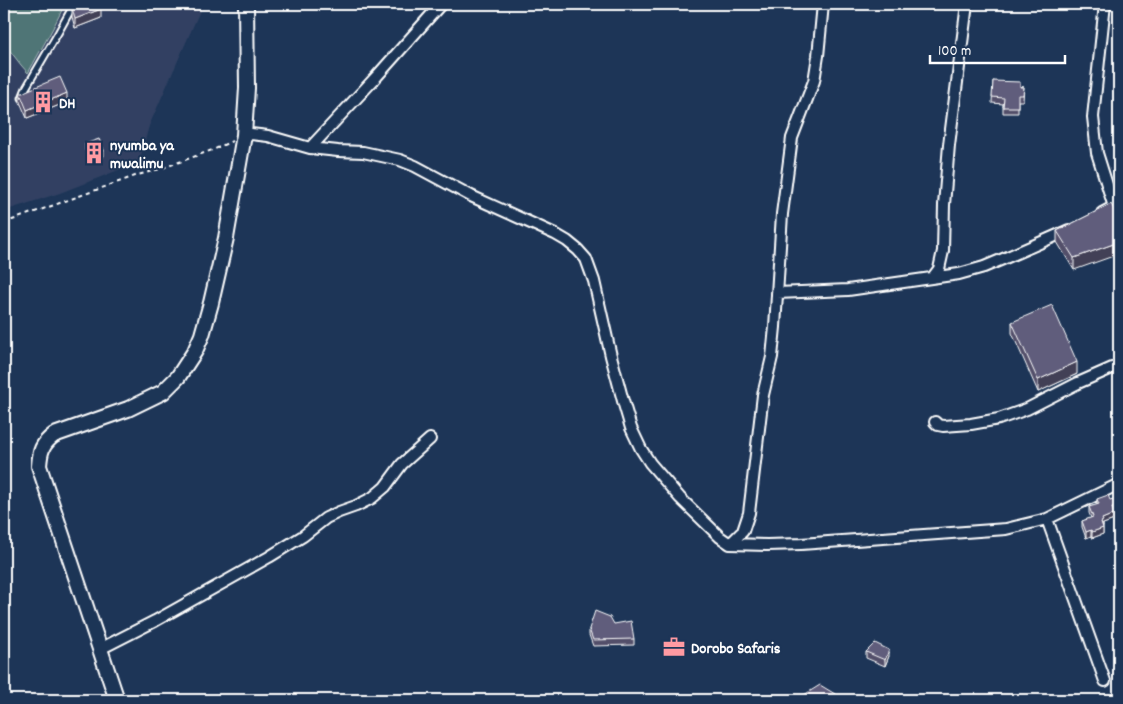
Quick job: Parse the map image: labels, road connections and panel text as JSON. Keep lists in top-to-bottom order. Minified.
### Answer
{"places":{"building":["DH","nyumba ya mwalimu"],"office":["Dorobo Safaris"]},"scale_bar":"100 m"}
